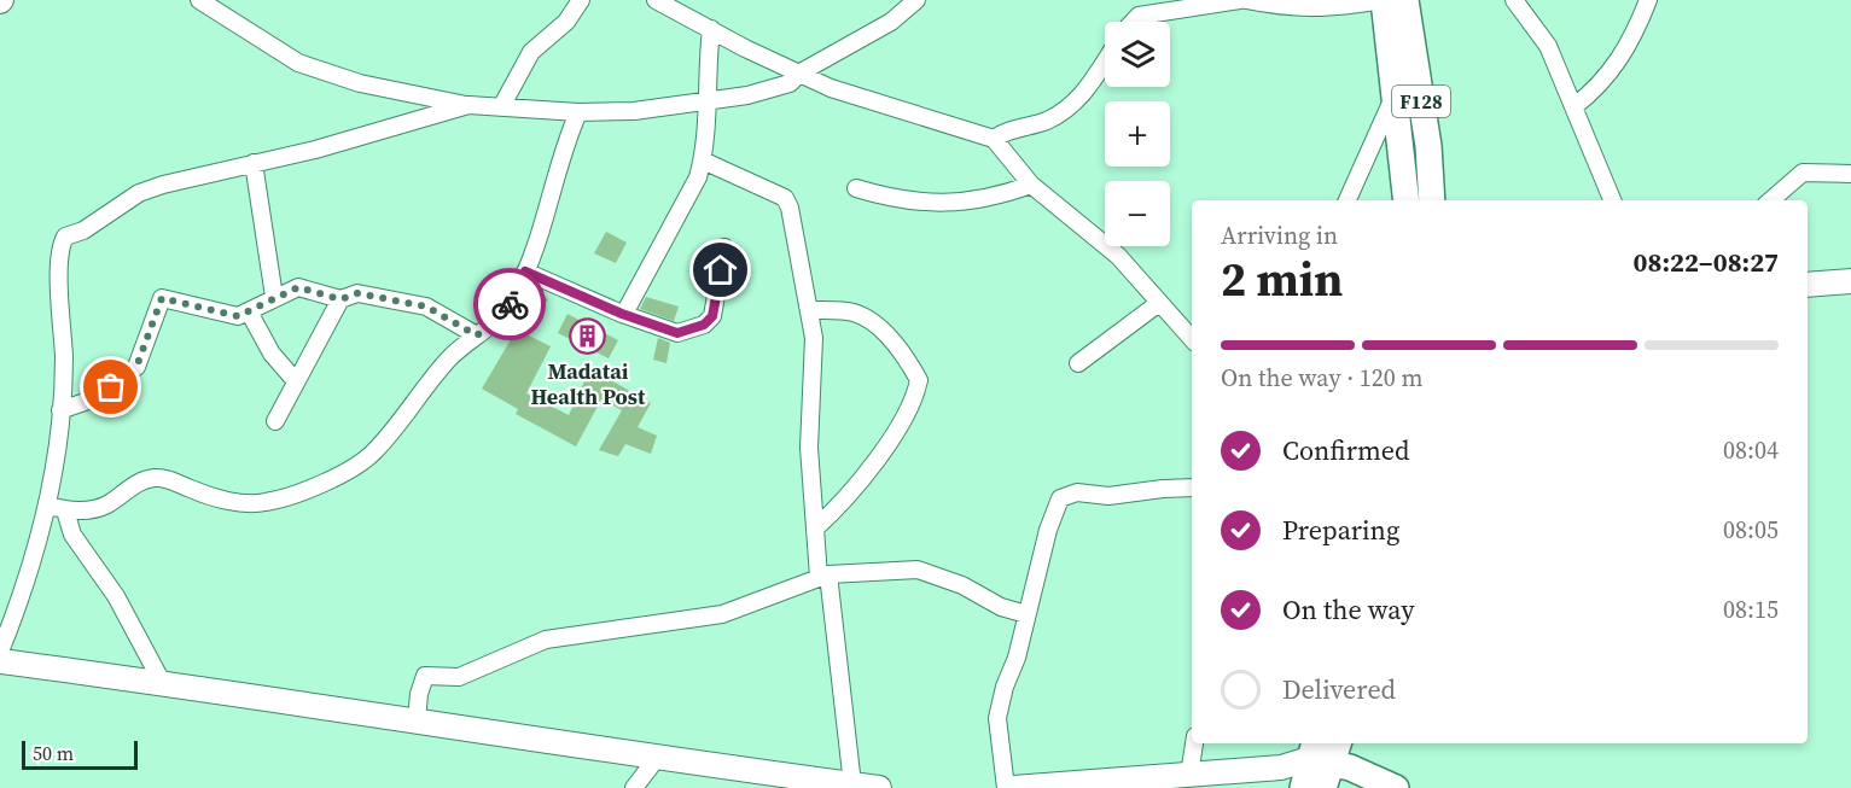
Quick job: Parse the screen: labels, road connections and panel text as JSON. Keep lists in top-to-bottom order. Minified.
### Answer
{"streets":{"main road":["F128"]},"places":{"building":["Madatai Health Post"]},"scale_bar":"50 m","page":{"map_buttons":["+","−"],"heading":["2 min","Arriving in","08:22–08:27"],"bar":"On the way · 120 m","list":[["Confirmed","08:04"],["Preparing","08:05"],["On the way","08:15"],"Delivered"],"scale":"50 m"}}
